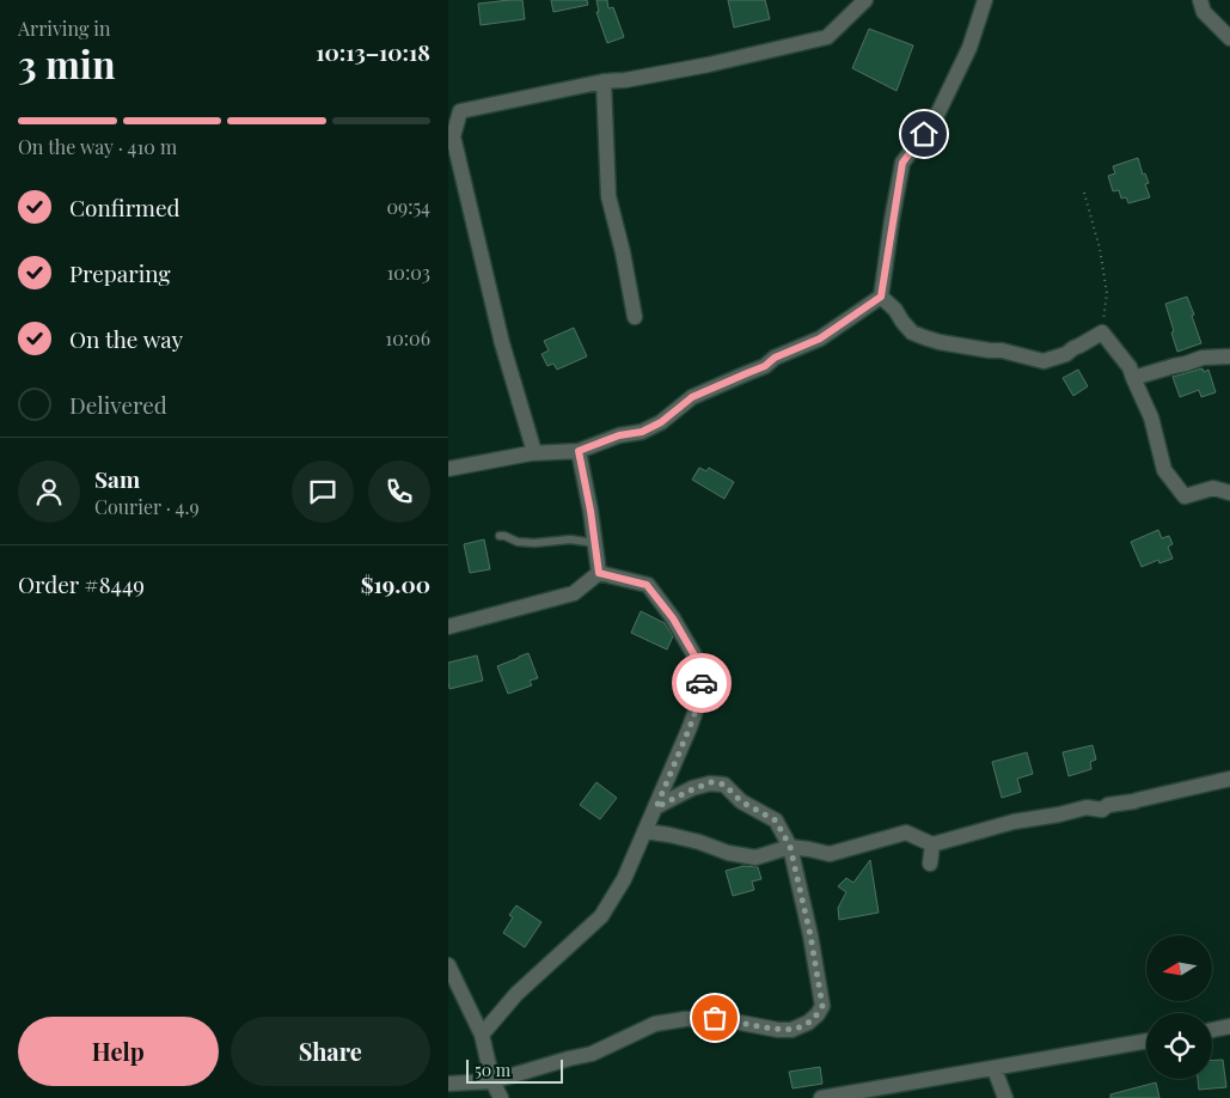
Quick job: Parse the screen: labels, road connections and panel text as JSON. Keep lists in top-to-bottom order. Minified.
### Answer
{"scale_bar":"50 m","north":"left","page":{"heading":["3 min","Arriving in","10:13–10:18"],"panel":["Sam","Courier · 4.9","Order #8449","$19.00"],"bar":"On the way · 410 m","list":[["Confirmed","09:54"],["Preparing","10:03"],["On the way","10:06"],"Delivered"],"buttons":["Help","Share"],"scale":"50 m"}}
